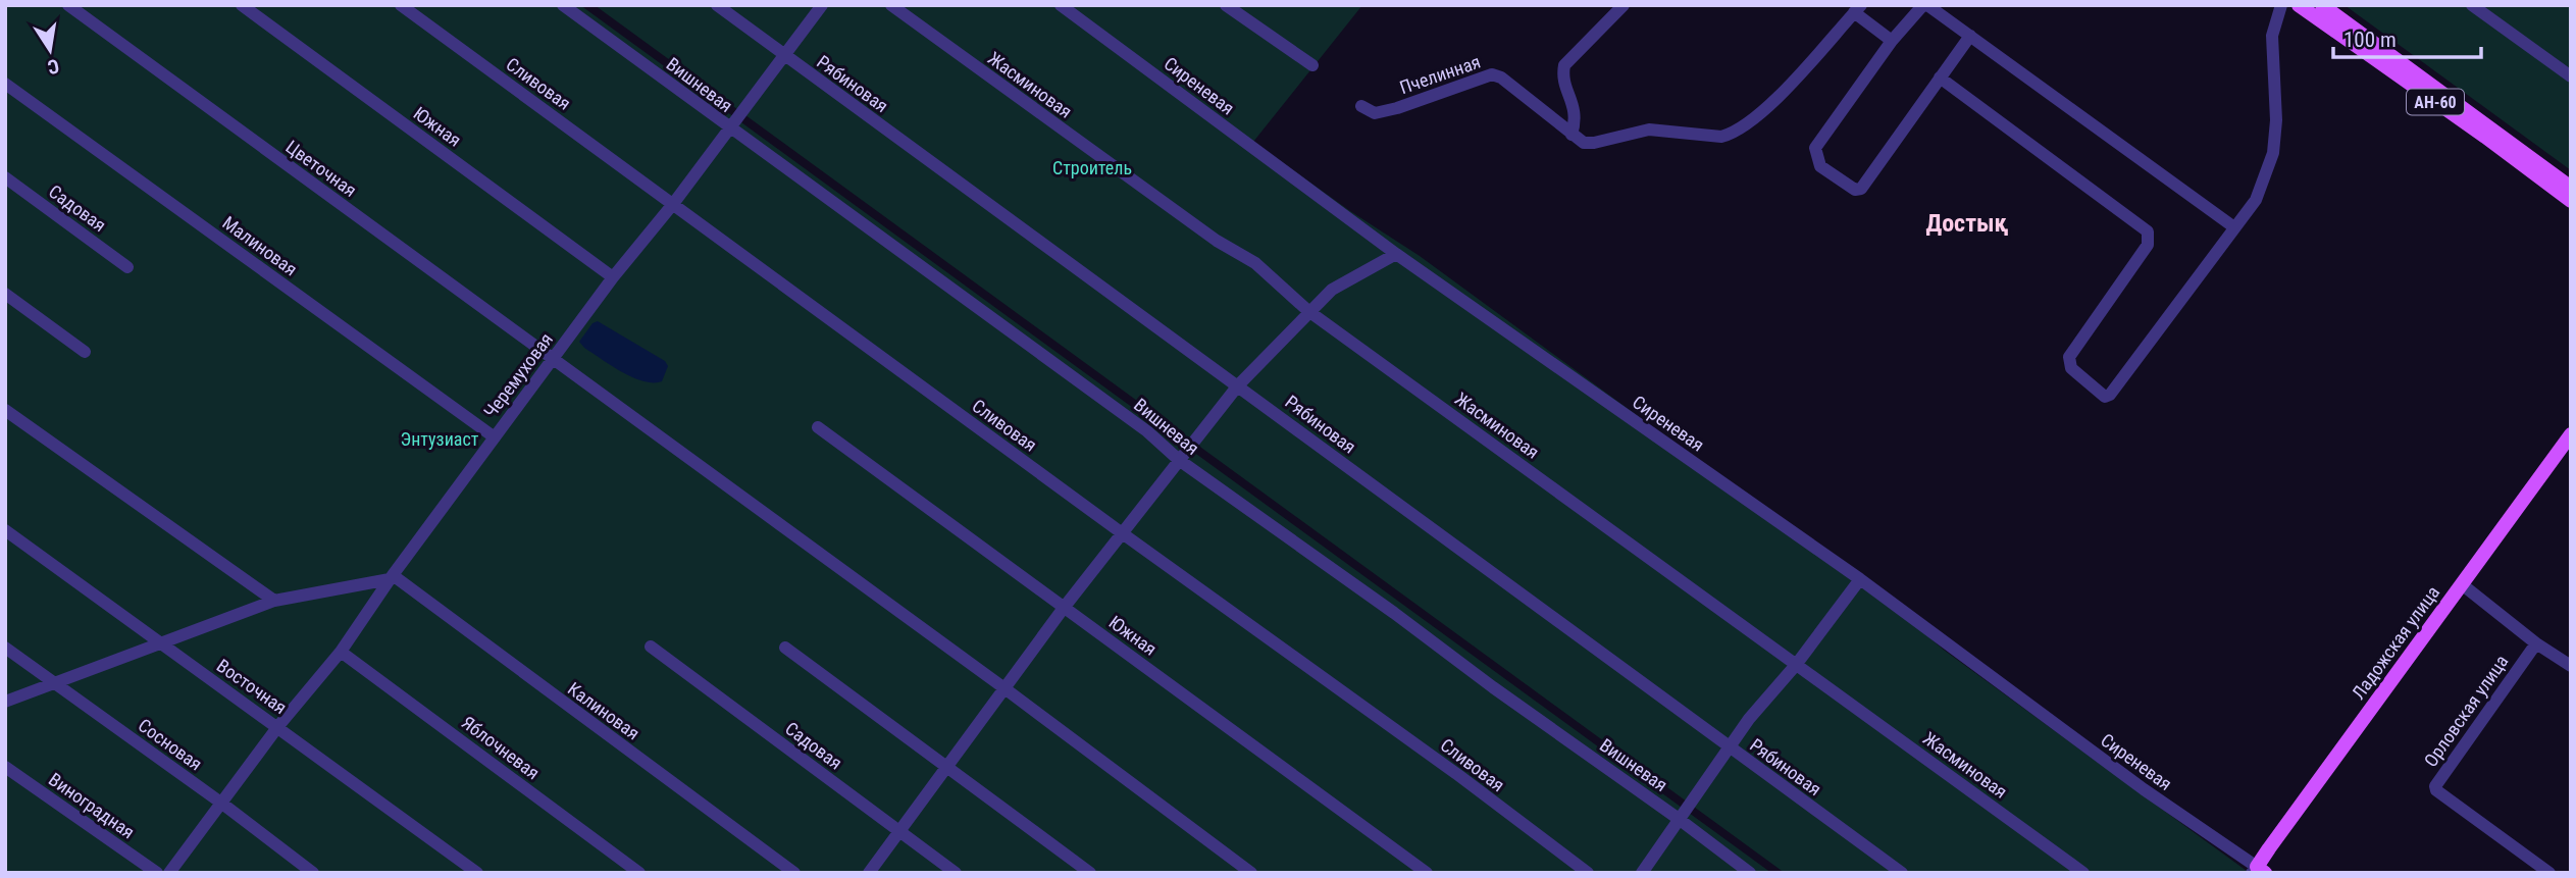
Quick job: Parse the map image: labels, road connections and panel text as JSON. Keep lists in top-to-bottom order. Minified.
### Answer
{"streets":{"main road":["АН-60","Ладожская улица"],"street":["Пчелинная","Сливовая","Рябиновая","Вишневая","Жасминовая","Сиреневая","Южная","Цветочная","Садовая","Малиновая","Черемуховая","Восточная","Калиновая","Орловская улица","Сосновая","Яблочневая","Виноградная"]},"crossings":[["Сливовая","Черемуховая"],["Рябиновая","Черемуховая"],["Вишневая","Черемуховая"],["Сиреневая","Ладожская улица"],["Южная","Черемуховая"],["Цветочная","Черемуховая"],["Малиновая","Черемуховая"],["Черемуховая","Восточная"],["Черемуховая","Калиновая"],["Черемуховая","Сосновая"],["Черемуховая","Яблочневая"]],"districts":["Достық"],"parks":["Строитель","Энтузиаст"],"scale_bar":"100 m","north":"bottom"}
